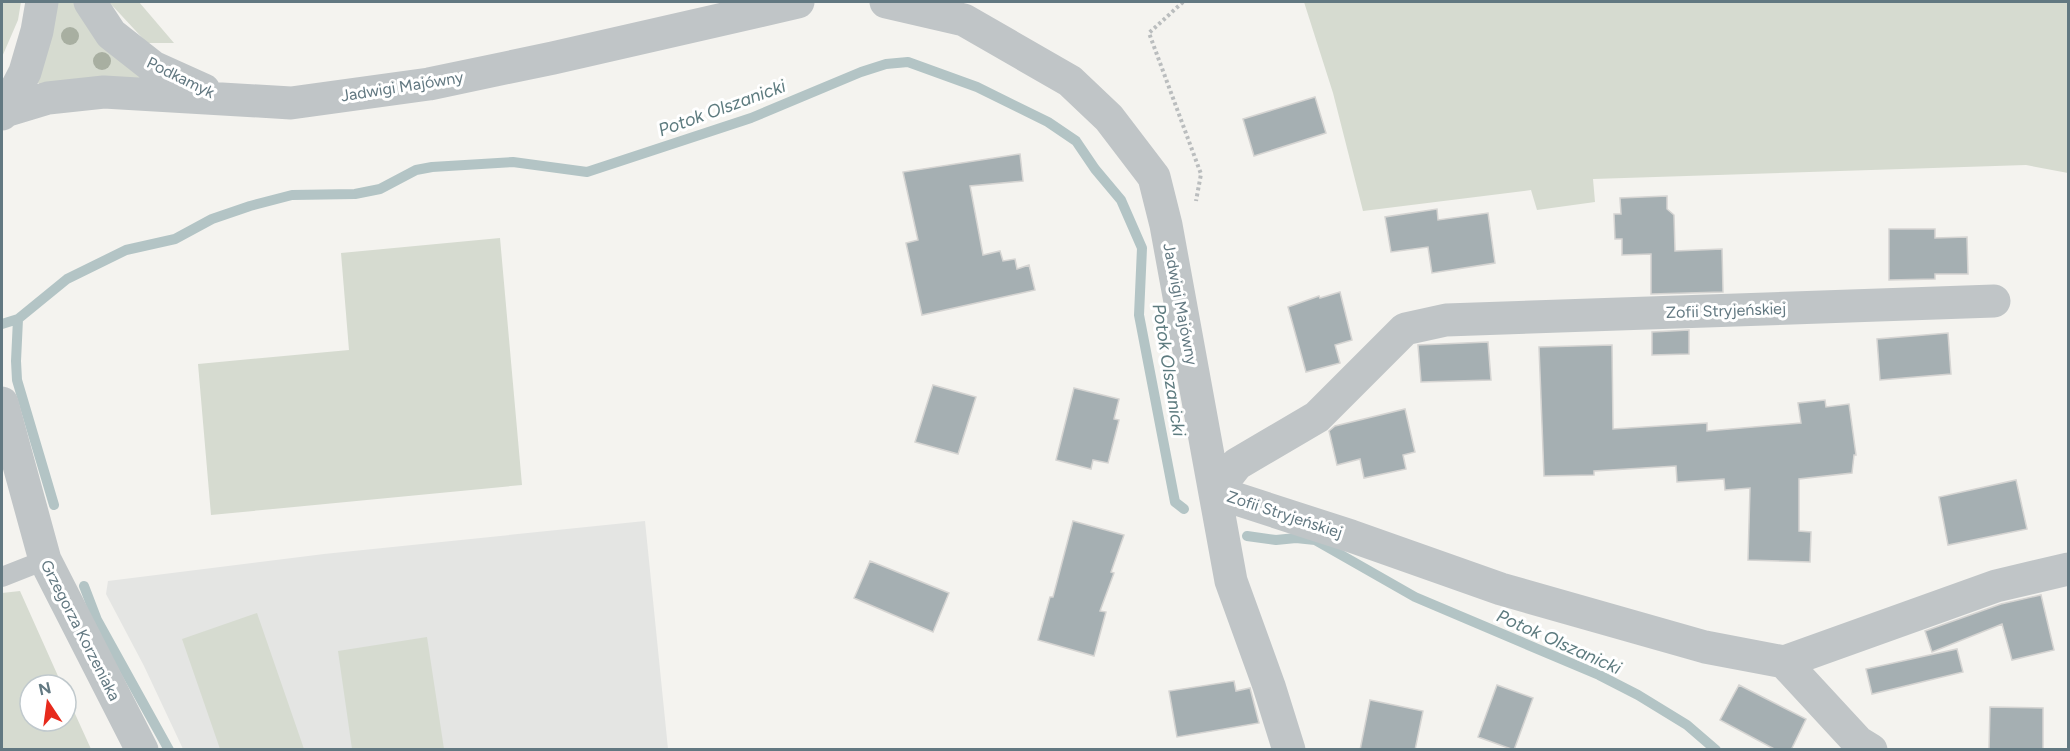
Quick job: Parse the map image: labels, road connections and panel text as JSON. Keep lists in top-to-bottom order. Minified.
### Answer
{"streets":{"street":["Podkamyk","Jadwigi Majówny","Zofii Stryjeńskiej","Grzegorza Korzeniaka"]},"crossings":[["Podkamyk","Jadwigi Majówny"],["Jadwigi Majówny","Zofii Stryjeńskiej"]],"water":["Potok Olszanicki"],"north":"top"}
